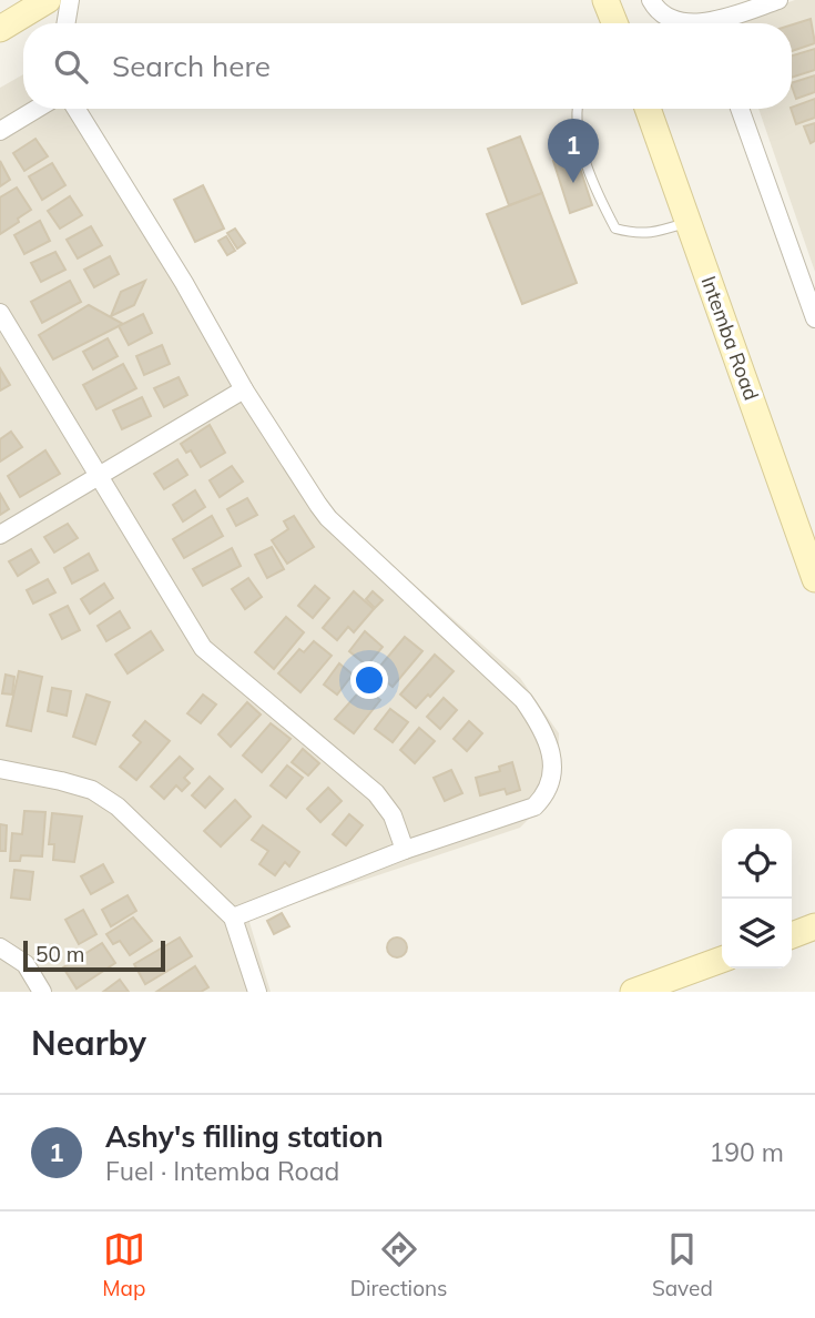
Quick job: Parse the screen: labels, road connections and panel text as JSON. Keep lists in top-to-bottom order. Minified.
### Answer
{"streets":{"street":["Intemba Road"]},"scale_bar":"50 m","page":{"search":"Search here","pins":"1","scale":"50 m","heading":"Nearby","list":[{"mark":"1","name":"Ashy's filling station","note":"Fuel · Intemba Road","value":"190 m"}],"nav":["Map","Directions","Saved"]}}
